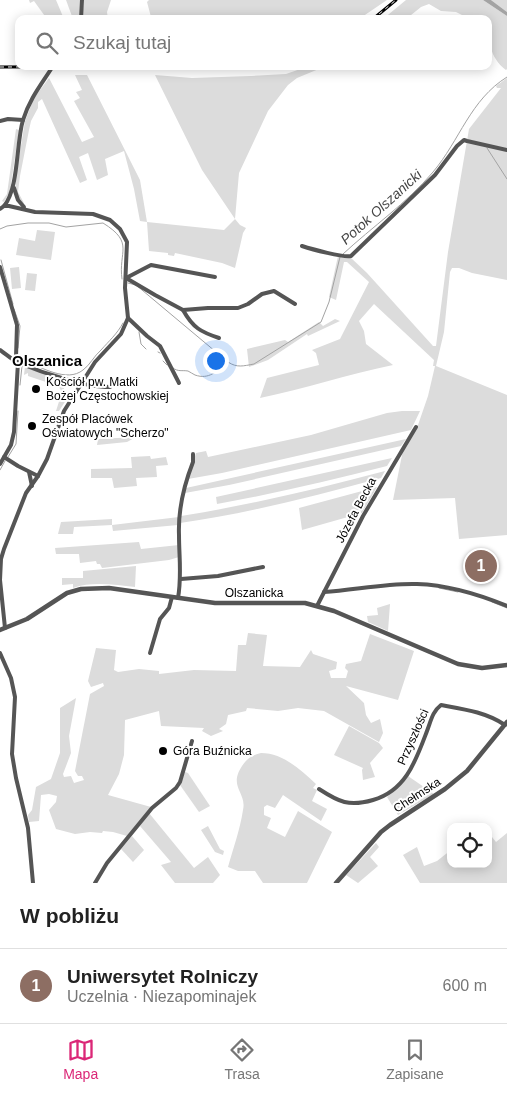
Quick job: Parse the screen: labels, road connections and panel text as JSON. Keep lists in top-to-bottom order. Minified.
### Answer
{"streets":{"street":["Józefa Becka","Olszanicka","Przyszłości","Chełmska"]},"crossings":[["Józefa Becka","Olszanicka"],["Przyszłości","Chełmska"]],"districts":["Olszanica"],"water":["Potok Olszanicki"],"places":["Kościół pw. Matki Bożej Częstochowskiej","Zespół Placówek Oświatowych \"Scherzo\"","Góra Buźnicka"],"page":{"search":"Szukaj tutaj","pins":"1","heading":"W pobliżu","list":[{"mark":"1","name":"Uniwersytet Rolniczy","note":"Uczelnia · Niezapominajek","value":"600 m"}],"nav":["Mapa","Trasa","Zapisane"]}}
